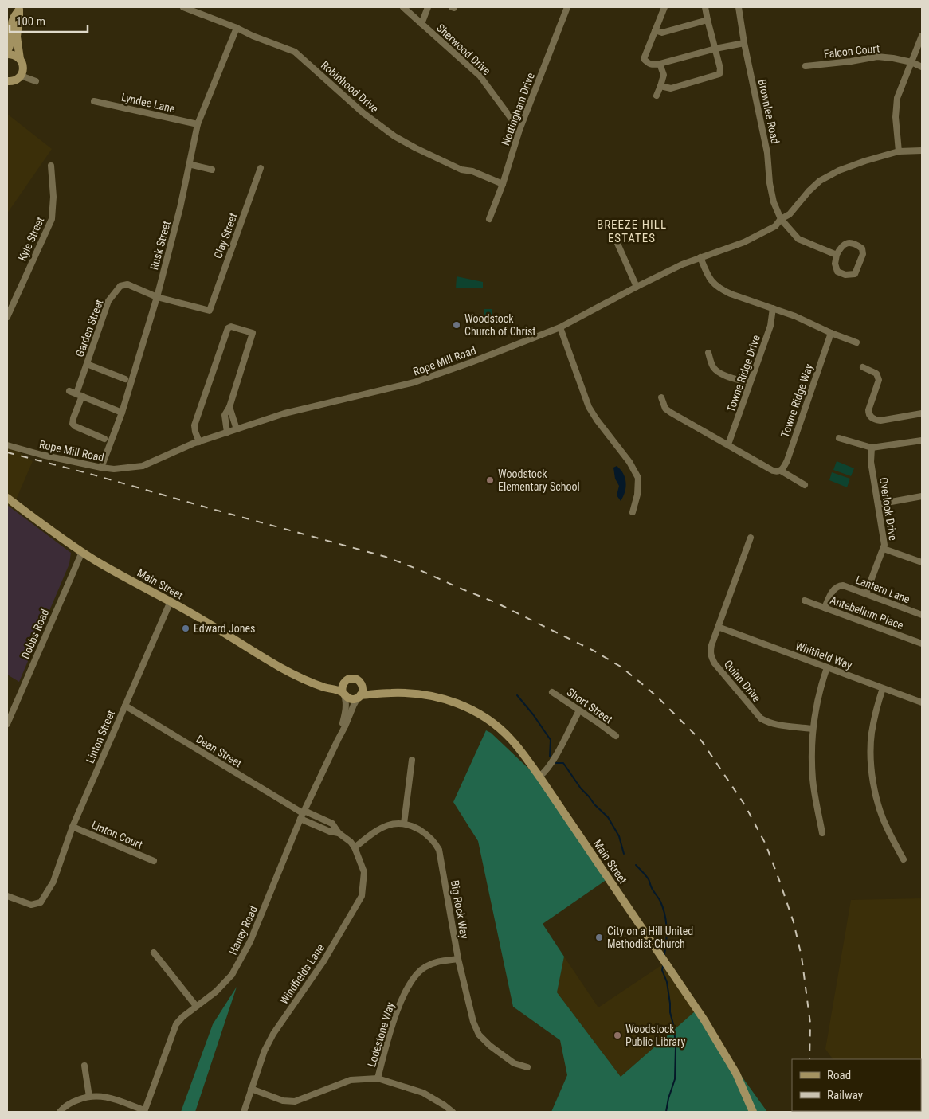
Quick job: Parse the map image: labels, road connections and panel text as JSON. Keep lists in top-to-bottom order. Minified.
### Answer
{"streets":{"main road":["Main Street"],"street":["Sherwood Drive","Falcon Court","Robinhood Drive","Lyndee Lane","Nottingham Drive","Brownlee Road","Clay Street","Kyle Street","Rusk Street","Garden Street","Rope Mill Road","Towne Ridge Drive","Towne Ridge Way","Overlook Drive","Lantern Lane","Antebellum Place","Dobbs Road","Whitfield Way","Quinn Drive","Short Street","Linton Street","Dean Street","Linton Court","Big Rock Way","Haney Road","Windfields Lane","Lodestone Way"]},"crossings":[["Sherwood Drive","Nottingham Drive"],["Robinhood Drive","Nottingham Drive"],["Robinhood Drive","Rusk Street"],["Lyndee Lane","Rusk Street"],["Brownlee Road","Rope Mill Road"],["Clay Street","Garden Street"],["Rusk Street","Garden Street"],["Rusk Street","Rope Mill Road"],["Overlook Drive","Lantern Lane"],["Main Street","Dobbs Road"],["Main Street","Linton Street"],["Main Street","Haney Road"],["Lantern Lane","Antebellum Place"],["Whitfield Way","Quinn Drive"],["Linton Street","Dean Street"],["Linton Street","Linton Court"],["Dean Street","Haney Road"],["Big Rock Way","Lodestone Way"]],"districts":["BREEZE HILL ESTATES"],"places":["Woodstock Church of Christ","Woodstock Elementary School","Edward Jones","City on a Hill United Methodist Church","Woodstock Public Library"],"legend":["Road","Railway"],"scale_bar":"100 m"}
